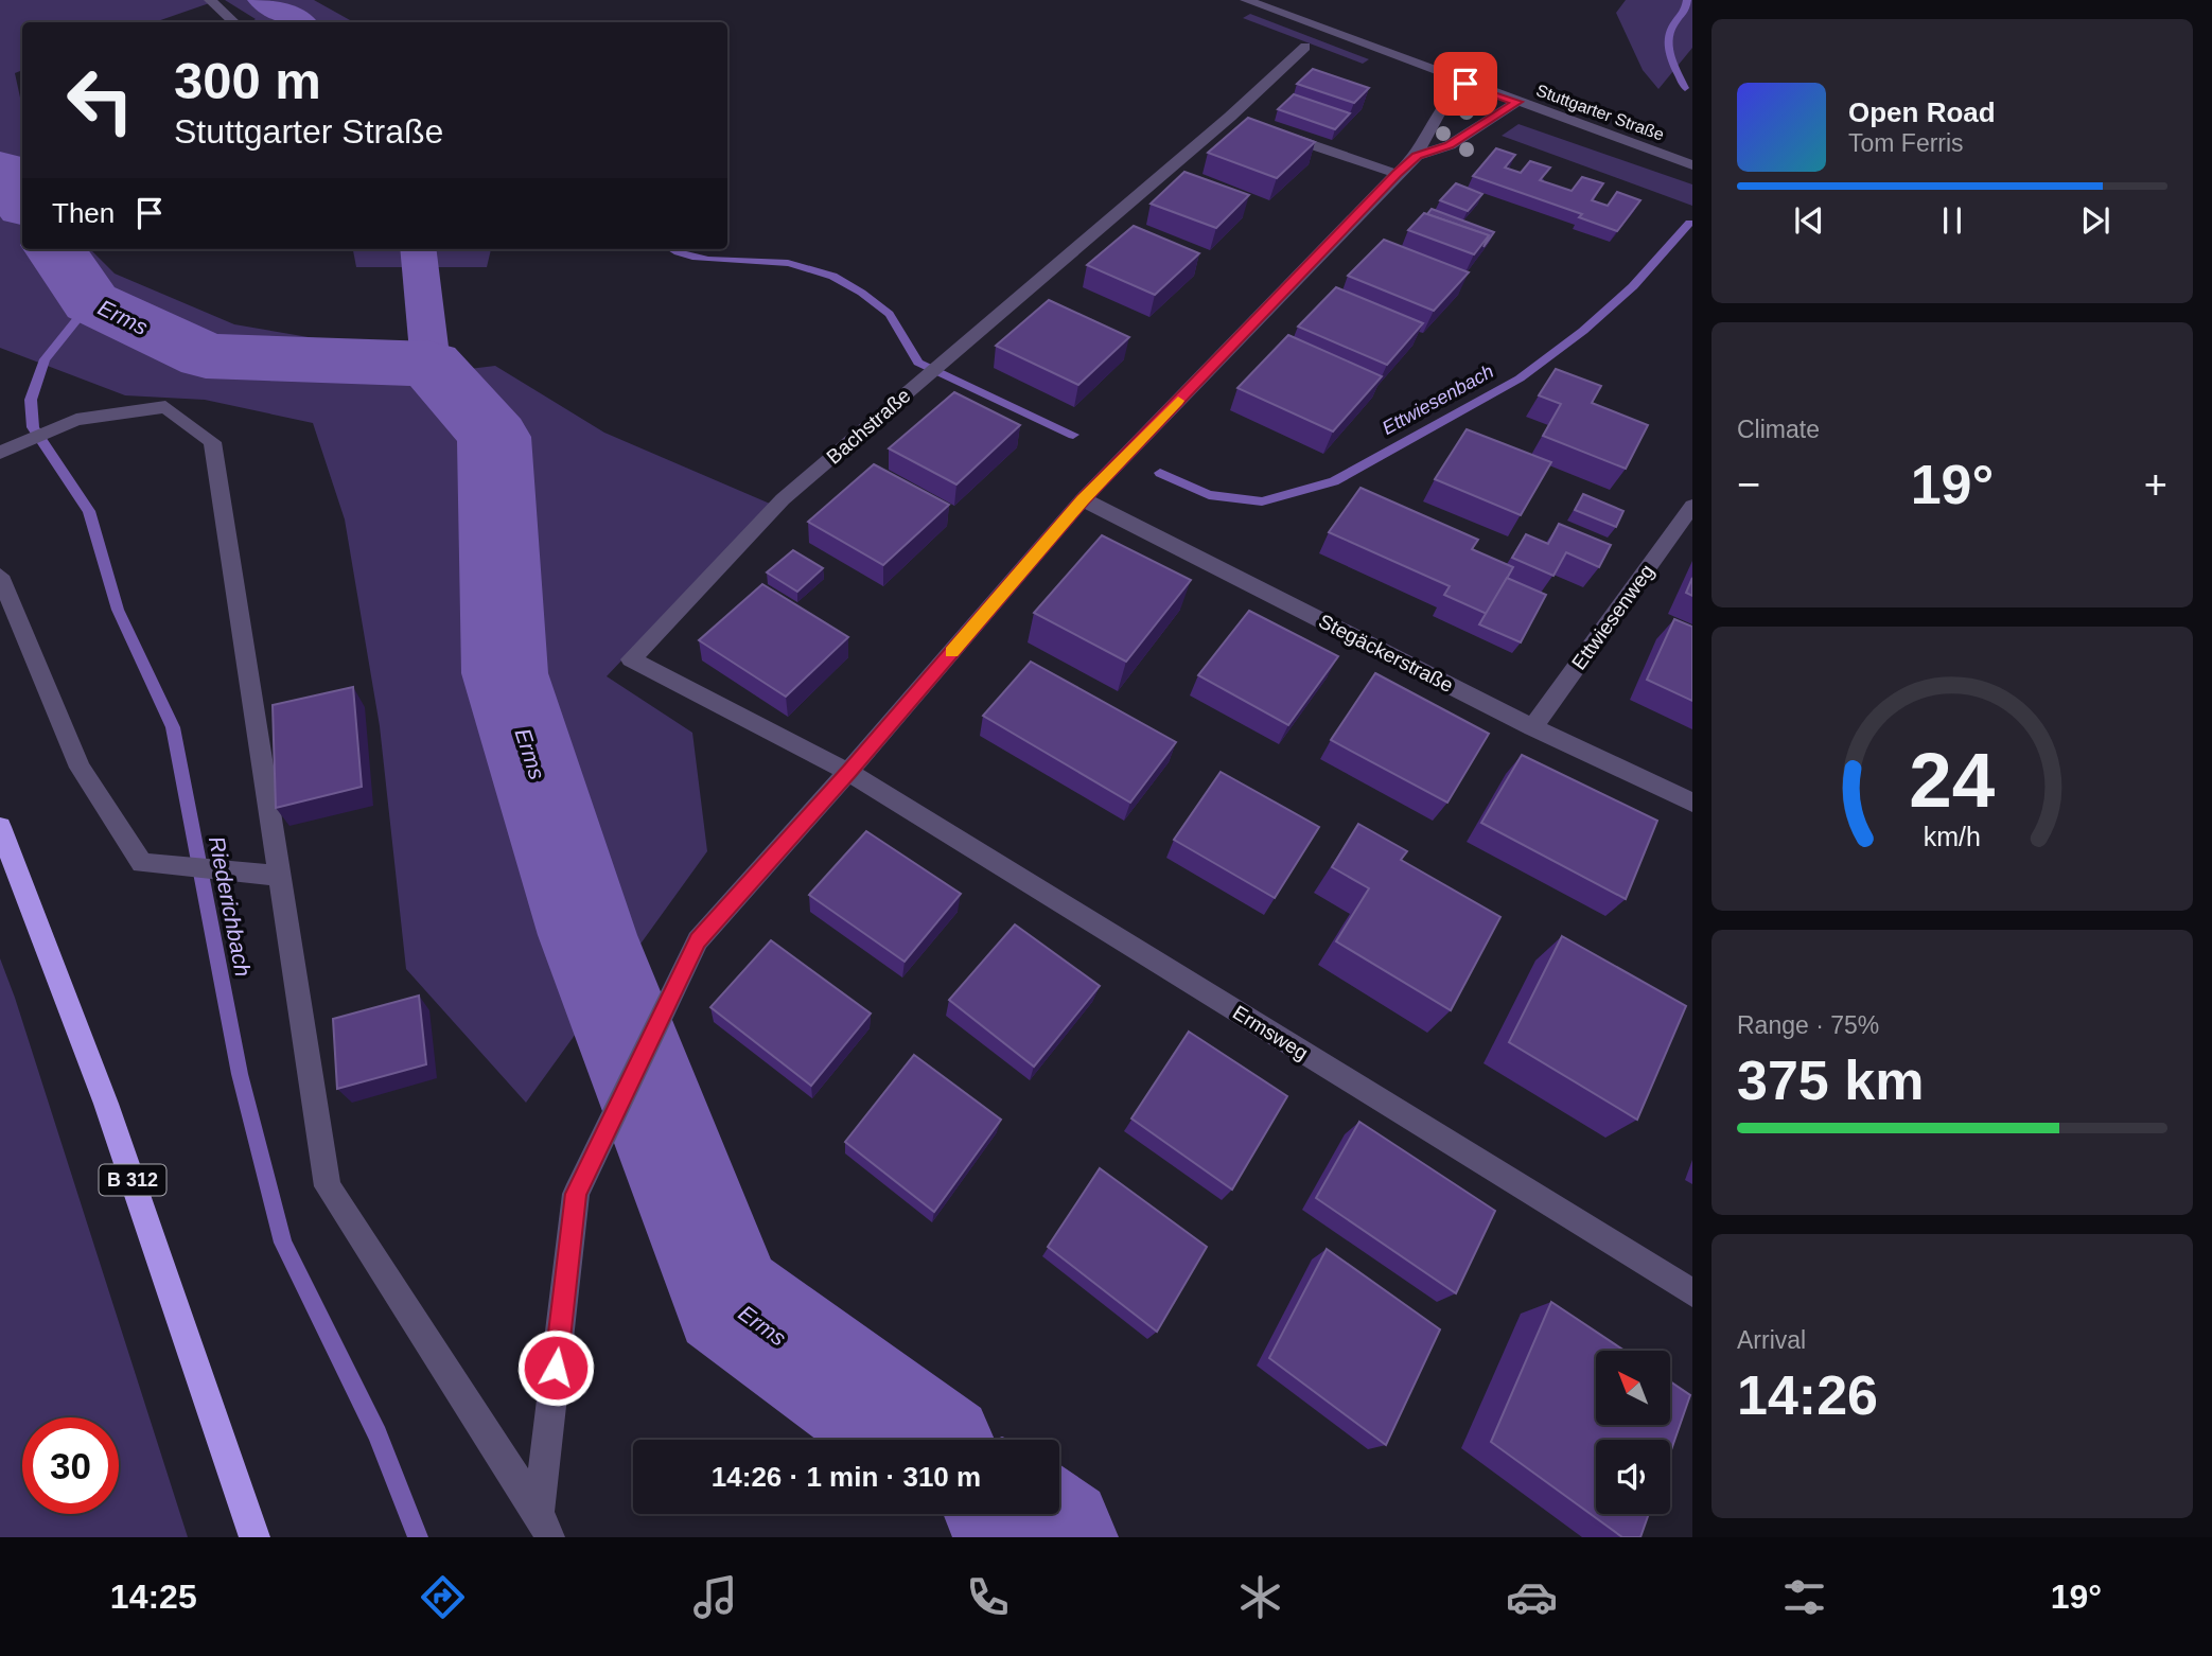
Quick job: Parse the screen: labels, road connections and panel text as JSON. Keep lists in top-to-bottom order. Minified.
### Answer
{"streets":{"highway":["B 312"],"street":["Stuttgarter Straße","Bachstraße","Ettwiesenweg","Stegäckerstraße","Ermsweg"]},"crossings":[["Bachstraße","Ermsweg"],["Ettwiesenweg","Stegäckerstraße"]],"water":["Erms","Ettwiesenbach","Riederichbach"],"north":"top left","page":{"turn":["300 m","Stuttgarter Straße"],"song":["Open Road","Tom Ferris"],"then":"Then","tile":["Climate",["Range · 75%","375 km"],["Arrival","14:26"]],"heat":["−","19°","+"],"limit":"30","trip":"14:26 · 1 min · 310 m","tabs":["14:25","19°"],"gauge":["24","km/h"]}}
